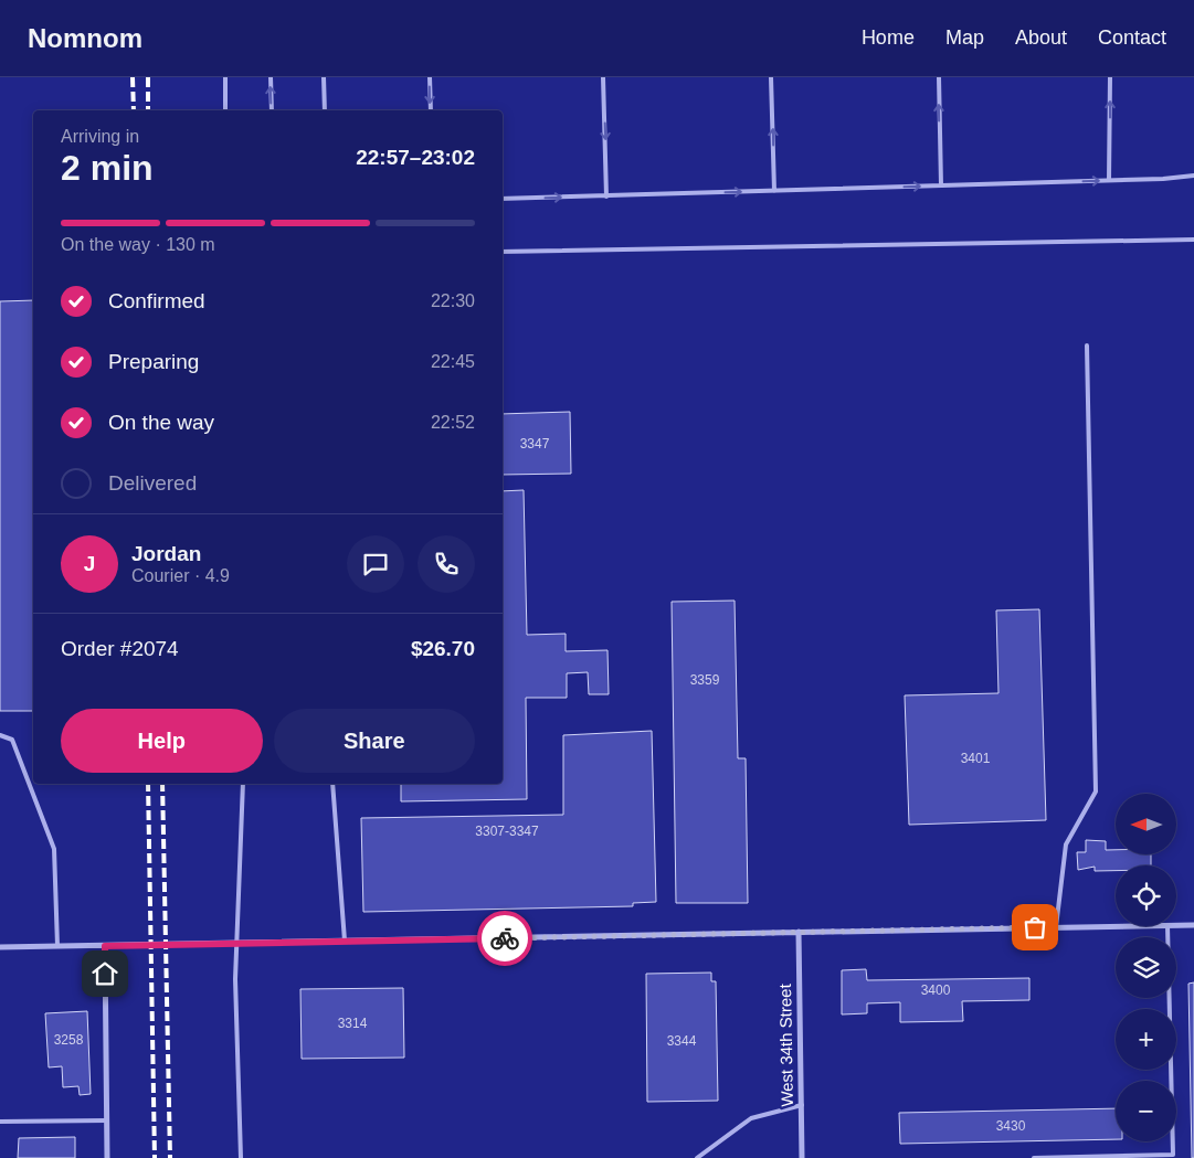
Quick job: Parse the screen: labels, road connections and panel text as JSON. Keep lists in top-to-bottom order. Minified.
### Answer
{"streets":{"street":["West 34th Street"]},"house_numbers":["3347","3359","3401","3307-3347","3400","3314","3258","3344","3430"],"north":"left","page":{"header":"Nomnom","nav":["Home","Map","About","Contact"],"heading":["2 min","Arriving in","22:57–23:02"],"panel":["Jordan","Courier · 4.9","Order #2074","$26.70"],"bar":"On the way · 130 m","list":[["Confirmed","22:30"],["Preparing","22:45"],["On the way","22:52"],"Delivered"],"round":"J","buttons":["Help","Share"],"map_buttons":["+","−"]}}
